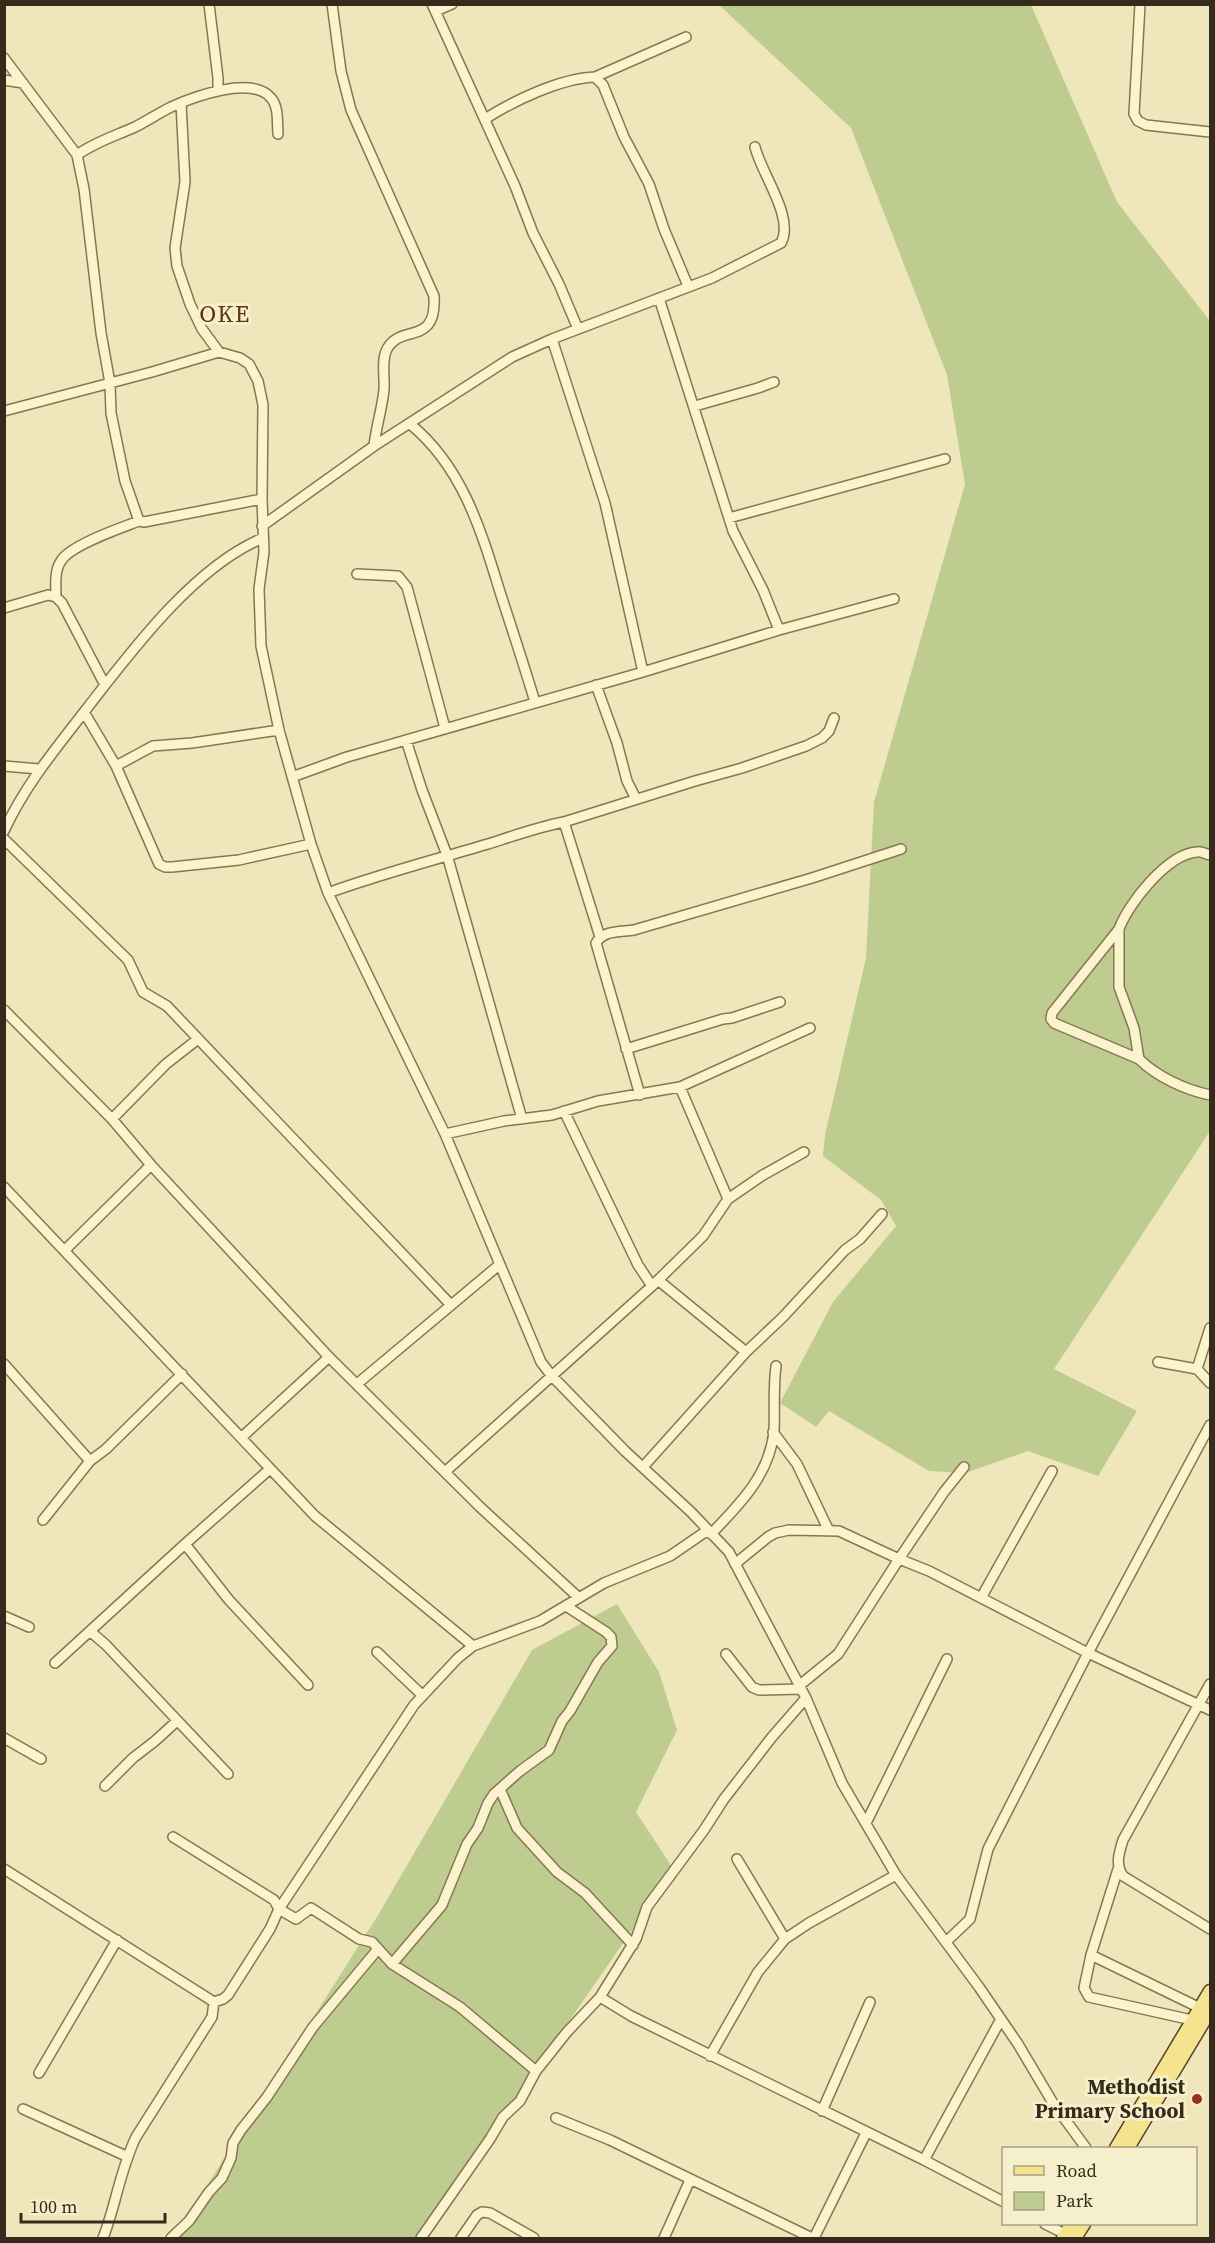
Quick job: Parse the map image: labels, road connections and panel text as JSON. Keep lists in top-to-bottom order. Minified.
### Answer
{"districts":["OKE"],"places":["Methodist Primary School"],"legend":["Road","Park"],"scale_bar":"100 m"}
